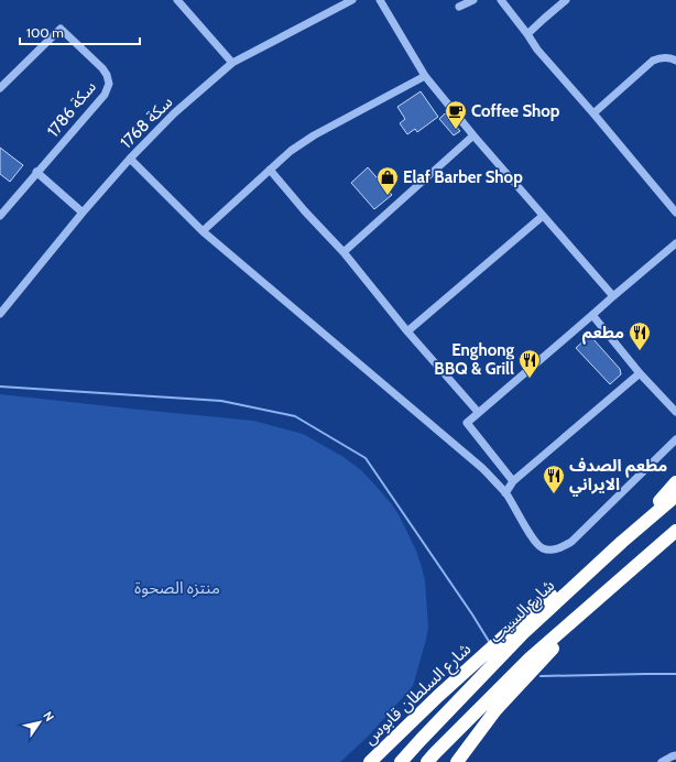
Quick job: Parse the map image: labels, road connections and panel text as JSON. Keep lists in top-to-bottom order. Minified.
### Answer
{"streets":{"highway":["شارع السيب","شارع السلطان قابوس"],"street":["سكة 1786","سكة 1768"]},"crossings":[["شارع السيب","شارع السلطان قابوس"]],"parks":["منتزه الصحوة"],"places":{"cafe":["Coffee Shop"],"shop":["Elaf Barber Shop"],"restaurant":["مطعم","Enghong BBQ & Grill","مطعم الصدف الايراني"]},"scale_bar":"100 m","north":"top right"}
